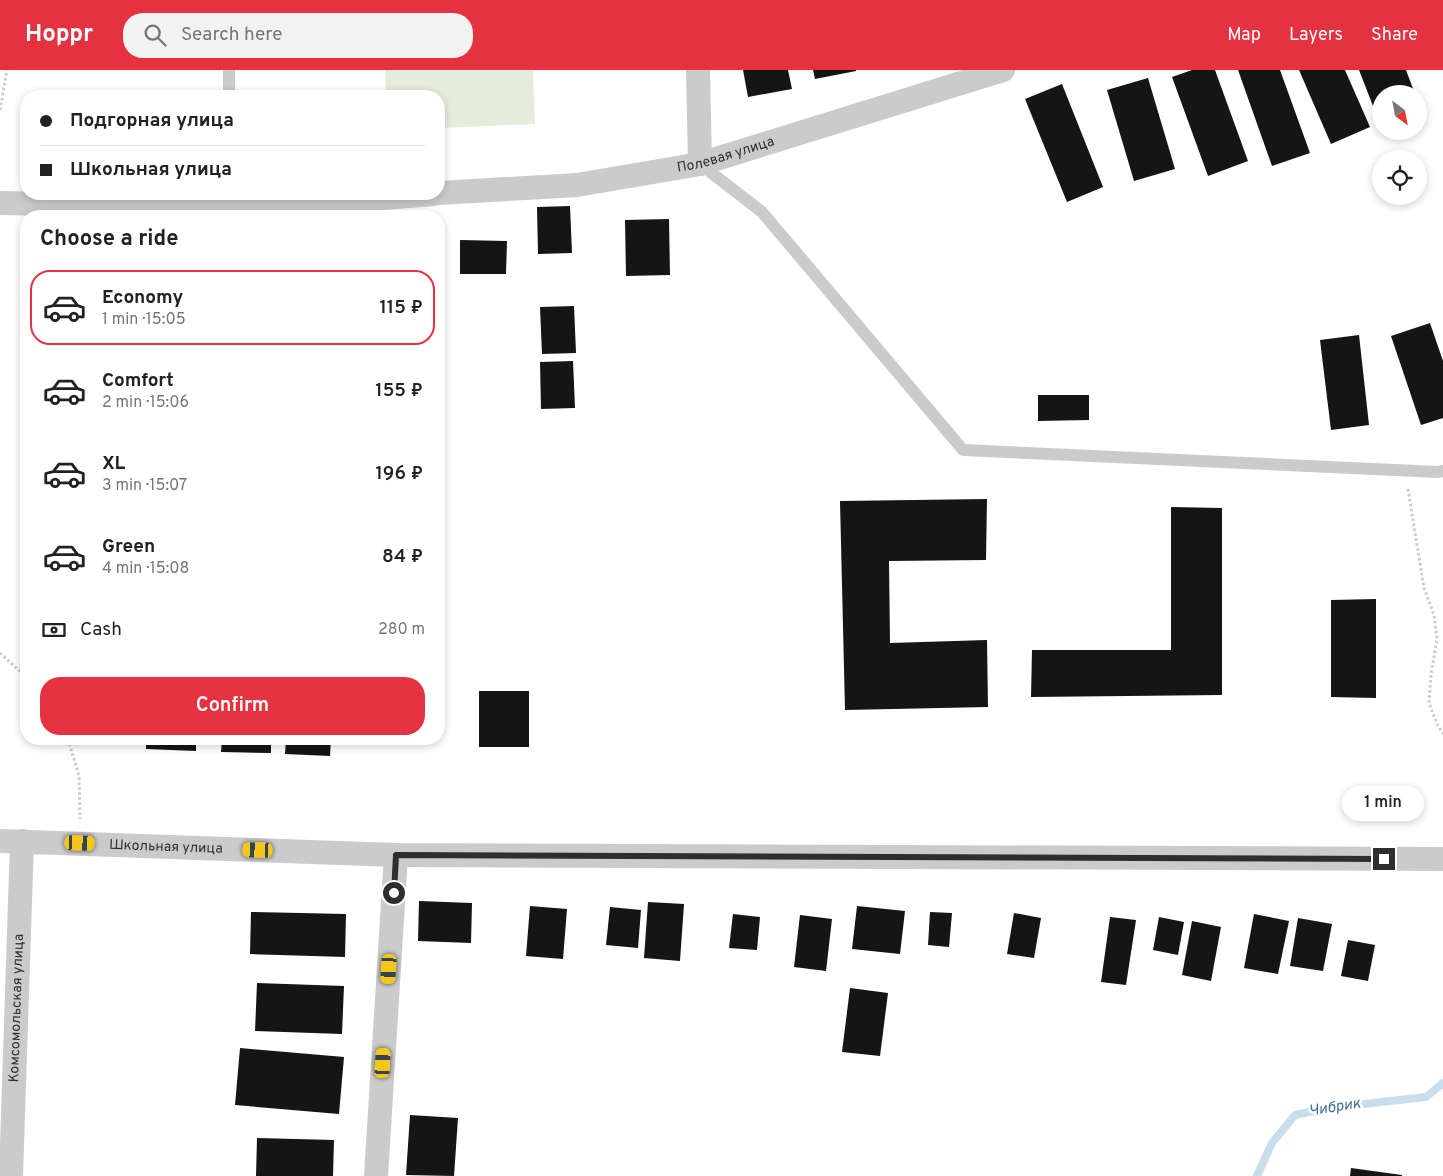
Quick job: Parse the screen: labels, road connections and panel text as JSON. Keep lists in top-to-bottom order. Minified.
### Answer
{"streets":{"street":["Полевая улица","Школьная улица","Комсомольская улица"]},"crossings":[["Школьная улица","Комсомольская улица"]],"water":["Чибрик"],"north":"bottom right","page":{"header":"Hoppr","search":"Search here","nav":["Map","Layers","Share"],"banner":["Подгорная улица","Школьная улица"],"heading":"Choose a ride","list":[{"name":"Economy","note":"1 min · 15:05","value":"115 ₽"},{"name":"Comfort","note":"2 min · 15:06","value":"155 ₽"},{"name":"XL","note":"3 min · 15:07","value":"196 ₽"},{"name":"Green","note":"4 min · 15:08","value":"84 ₽"}],"pay":["Cash","280 m"],"buttons":"Confirm","bubble":"1 min"}}
